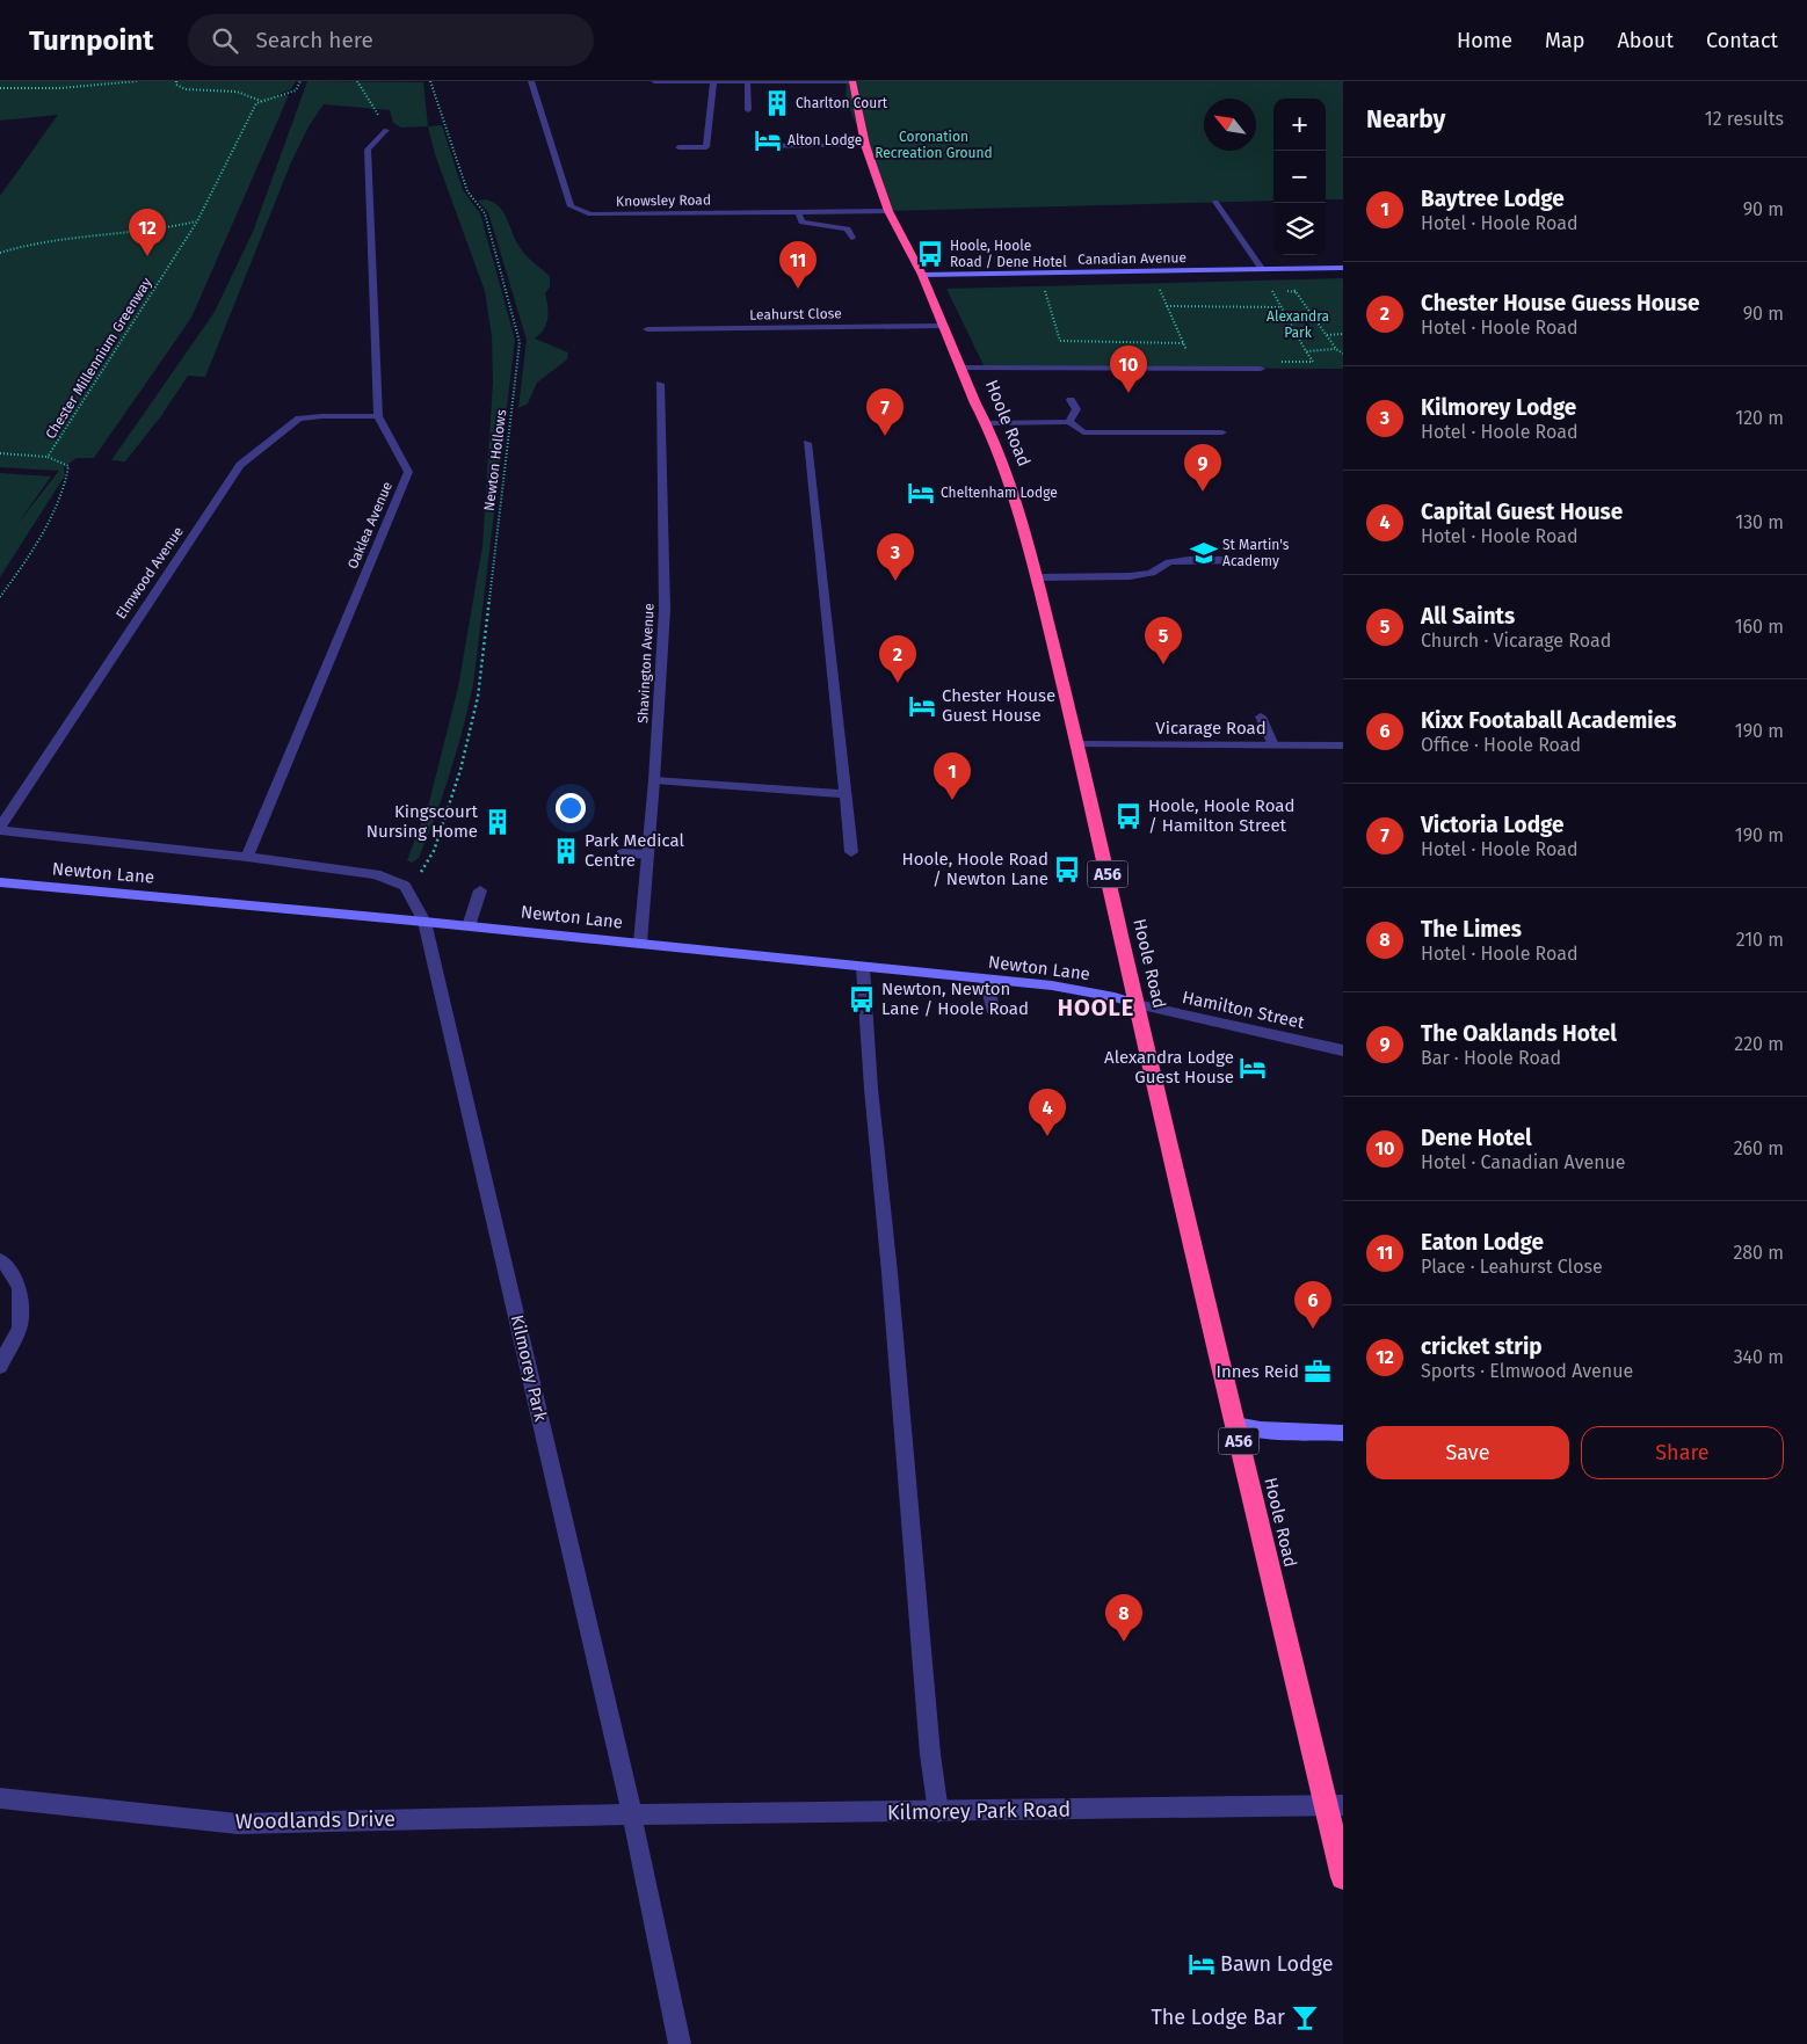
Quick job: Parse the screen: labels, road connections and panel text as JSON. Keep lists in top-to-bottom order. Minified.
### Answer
{"streets":{"highway":["Hoole Road","A56"],"street":["Knowsley Road","Canadian Avenue","Leahurst Close","Oaklea Avenue","Elmwood Avenue","Shavington Avenue","Vicarage Road","Newton Lane","Hamilton Street","Kilmorey Park","Kilmorey Park Road","Woodlands Drive"],"path":["Chester Millennium Greenway","Newton Hollows"]},"crossings":[["Knowsley Road","Hoole Road"],["Canadian Avenue","Hoole Road"],["Leahurst Close","Hoole Road"],["Hoole Road","Vicarage Road"],["Hoole Road","Newton Lane"],["Hoole Road","Hamilton Street"],["Hoole Road","Kilmorey Park Road"],["Oaklea Avenue","Elmwood Avenue"],["Shavington Avenue","Newton Lane"],["Newton Lane","Hamilton Street"],["Newton Lane","Kilmorey Park"],["Kilmorey Park","Kilmorey Park Road"],["Kilmorey Park","Woodlands Drive"],["Kilmorey Park Road","Woodlands Drive"]],"districts":["HOOLE"],"parks":["Coronation Recreation Ground","Alexandra Park"],"places":{"building":["Charlton Court","Kingscourt Nursing Home","Park Medical Centre"],"hotel":["Alton Lodge","Cheltenham Lodge","Chester House Guest House","Alexandra Lodge Guest House","Bawn Lodge"],"bus stop":["Hoole, Hoole Road / Dene Hotel","Hoole, Hoole Road / Hamilton Street","Hoole, Hoole Road / Newton Lane","Newton, Newton Lane / Hoole Road"],"school or university":["St Martin's Academy"],"office":["Innes Reid"],"bar":["The Lodge Bar"]},"north":"top left","page":{"header":"Turnpoint","search":"Search here","nav":["Home","Map","About","Contact"],"heading":["Nearby","12 results"],"map_buttons":["+","−"],"list":[{"mark":"1","name":"Baytree Lodge","note":"Hotel · Hoole Road","value":"90 m"},{"mark":"2","name":"Chester House Guess House","note":"Hotel · Hoole Road","value":"90 m"},{"mark":"3","name":"Kilmorey Lodge","note":"Hotel · Hoole Road","value":"120 m"},{"mark":"4","name":"Capital Guest House","note":"Hotel · Hoole Road","value":"130 m"},{"mark":"5","name":"All Saints","note":"Church · Vicarage Road","value":"160 m"},{"mark":"6","name":"Kixx Footaball Academies","note":"Office · Hoole Road","value":"190 m"},{"mark":"7","name":"Victoria Lodge","note":"Hotel · Hoole Road","value":"190 m"},{"mark":"8","name":"The Limes","note":"Hotel · Hoole Road","value":"210 m"},{"mark":"9","name":"The Oaklands Hotel","note":"Bar · Hoole Road","value":"220 m"},{"mark":"10","name":"Dene Hotel","note":"Hotel · Canadian Avenue","value":"260 m"},{"mark":"11","name":"Eaton Lodge","note":"Place · Leahurst Close","value":"280 m"},{"mark":"12","name":"cricket strip","note":"Sports · Elmwood Avenue","value":"340 m"}],"pins":["12","11","10","7","9","3","5","2","1","4","6","8"],"buttons":["Save","Share"]}}
